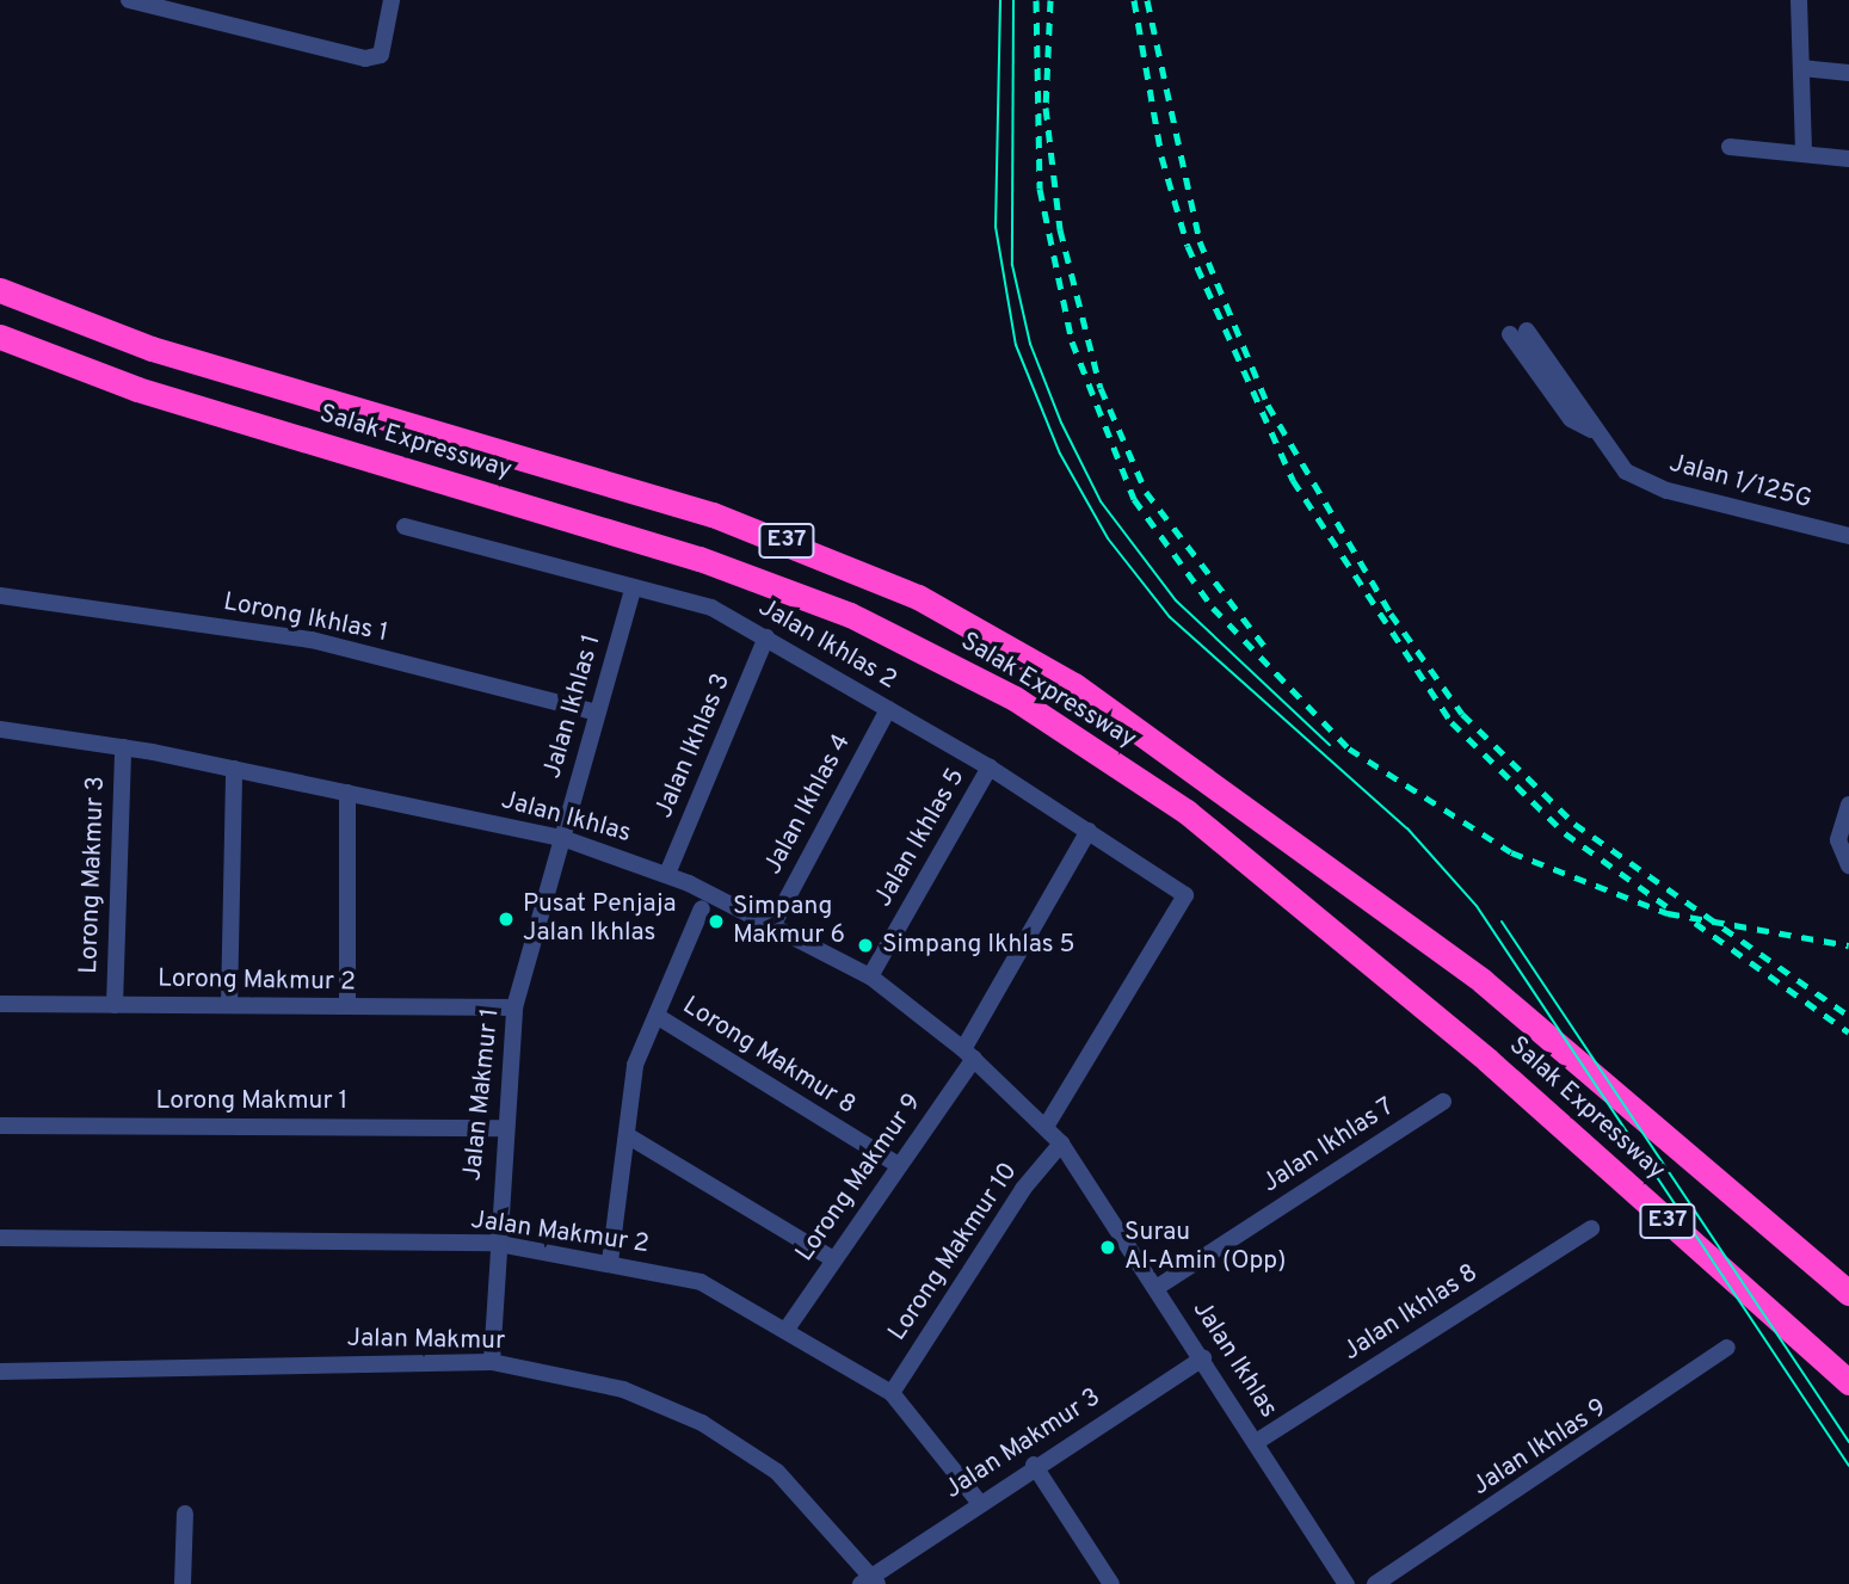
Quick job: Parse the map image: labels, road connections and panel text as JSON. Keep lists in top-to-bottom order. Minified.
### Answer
{"streets":{"highway":["Salak Expressway","E37"],"street":["Jalan 1/125G","Lorong Ikhlas 1","Jalan Ikhlas 2","Jalan Ikhlas 1","Jalan Ikhlas 3","Jalan Ikhlas 4","Jalan Ikhlas","Jalan Ikhlas 5","Lorong Makmur 3","Lorong Makmur 2","Lorong Makmur 8","Jalan Makmur 1","Lorong Makmur 1","Jalan Ikhlas 7","Lorong Makmur 9","Jalan Makmur 2","Lorong Makmur 10","Jalan Ikhlas 8","Jalan Makmur","Jalan Makmur 3","Jalan Ikhlas 9"]},"crossings":[["Lorong Ikhlas 1","Jalan Ikhlas 1"],["Jalan Ikhlas 2","Jalan Ikhlas 1"],["Jalan Ikhlas 2","Jalan Ikhlas 3"],["Jalan Ikhlas 2","Jalan Ikhlas 4"],["Jalan Ikhlas 2","Jalan Ikhlas"],["Jalan Ikhlas 2","Jalan Ikhlas 5"],["Jalan Ikhlas 2","Lorong Makmur 9"],["Jalan Ikhlas 1","Jalan Ikhlas"],["Jalan Ikhlas 1","Jalan Makmur 1"],["Jalan Ikhlas 3","Jalan Ikhlas"],["Jalan Ikhlas 4","Jalan Ikhlas"],["Jalan Ikhlas","Jalan Ikhlas 5"],["Jalan Ikhlas","Lorong Makmur 3"],["Jalan Ikhlas","Jalan Makmur 1"],["Jalan Ikhlas","Jalan Ikhlas 7"],["Jalan Ikhlas","Lorong Makmur 9"],["Jalan Ikhlas","Lorong Makmur 10"],["Jalan Ikhlas","Jalan Ikhlas 8"],["Jalan Ikhlas","Jalan Makmur 3"],["Lorong Makmur 3","Lorong Makmur 2"],["Lorong Makmur 2","Jalan Makmur 1"],["Lorong Makmur 8","Lorong Makmur 9"],["Jalan Makmur 1","Lorong Makmur 1"],["Jalan Makmur 1","Jalan Makmur 2"],["Jalan Makmur 1","Jalan Makmur"],["Lorong Makmur 9","Jalan Makmur 2"],["Jalan Makmur 2","Lorong Makmur 10"],["Jalan Makmur 2","Jalan Makmur 3"],["Jalan Makmur","Jalan Makmur 3"]],"places":["Pusat Penjaja Jalan Ikhlas","Simpang Makmur 6","Simpang Ikhlas 5","Surau Al-Amin (Opp)"]}
